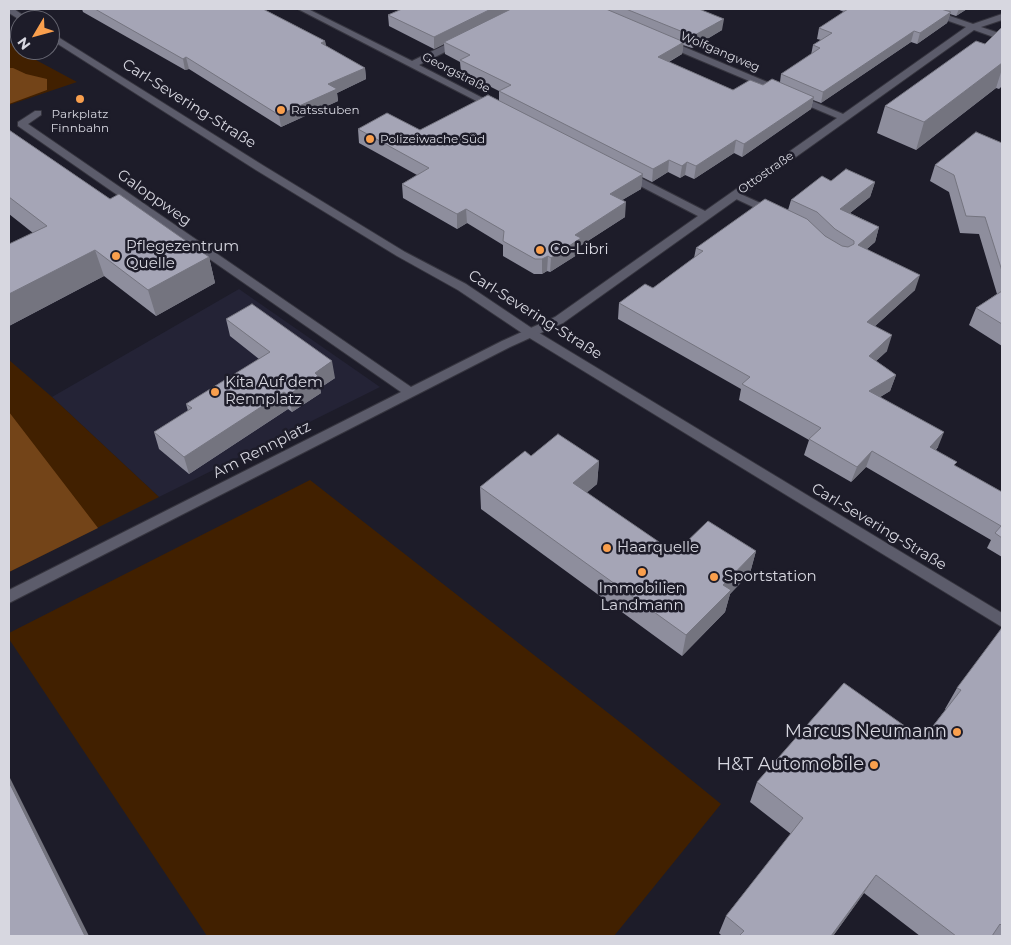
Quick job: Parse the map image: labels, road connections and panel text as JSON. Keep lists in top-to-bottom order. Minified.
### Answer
{"streets":{"street":["Wolfgangweg","Georgstraße","Carl-Severing-Straße","Ottostraße","Galoppweg","Am Rennplatz"]},"crossings":[["Wolfgangweg","Ottostraße"],["Carl-Severing-Straße","Ottostraße"],["Carl-Severing-Straße","Am Rennplatz"],["Ottostraße","Am Rennplatz"],["Galoppweg","Am Rennplatz"]],"places":["Parkplatz Finnbahn","Ratsstuben","Polizeiwache Süd","Co-Libri","Pflegezentrum Quelle","Kita Auf dem Rennplatz","Haarquelle","Immobilien Landmann","Sportstation","Marcus Neumann","H&T Automobile"],"north":"bottom left"}
